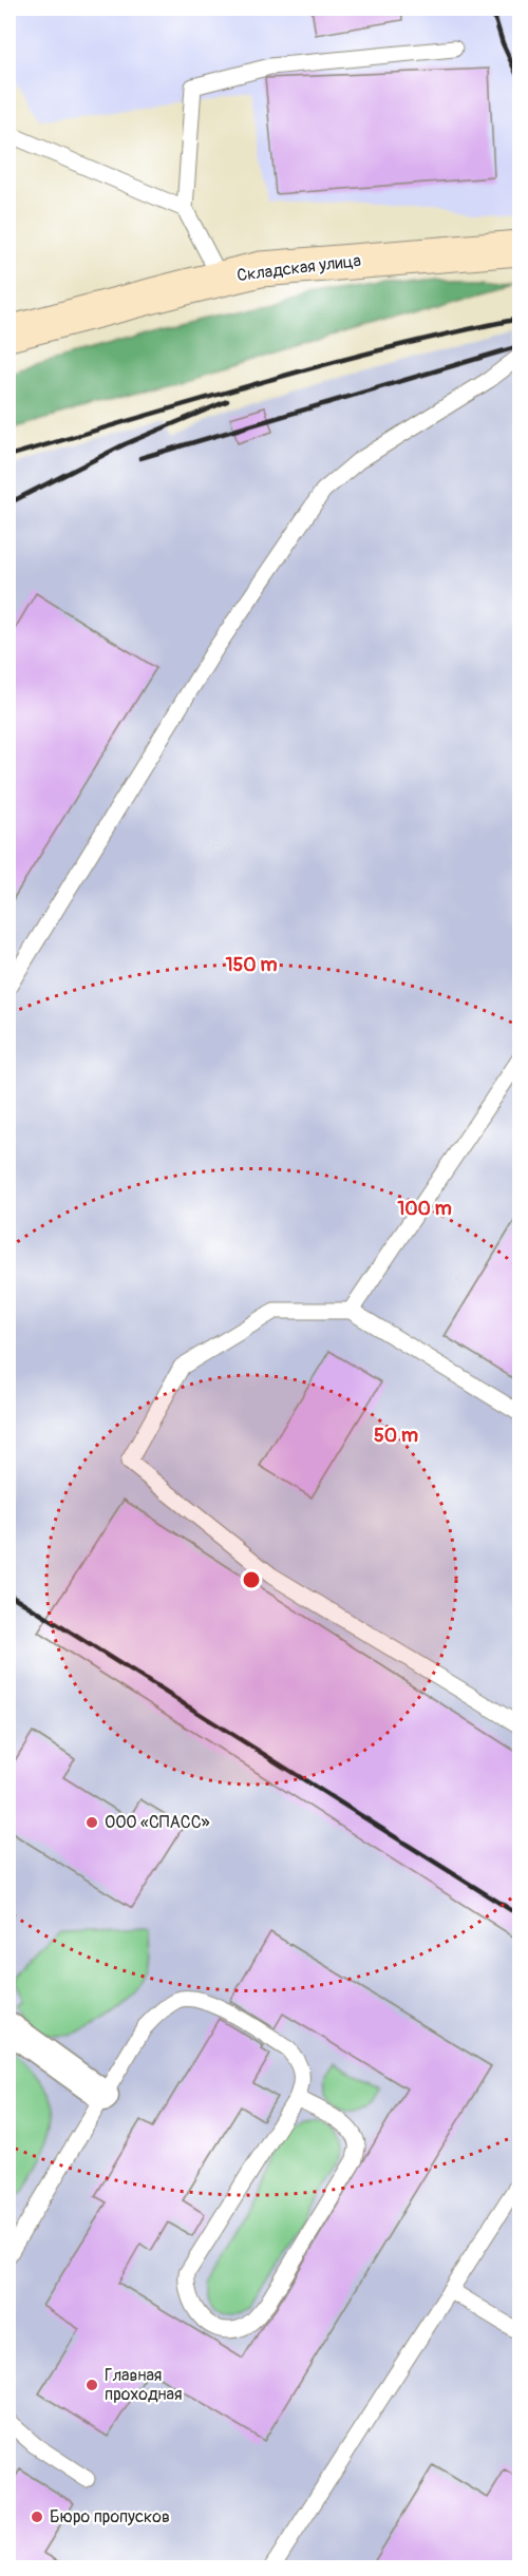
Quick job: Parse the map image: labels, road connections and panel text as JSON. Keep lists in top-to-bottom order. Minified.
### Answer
{"streets":{"street":["Складская улица"]},"places":["ООО «СПАСС»","Главная проходная","Бюро пропусков"],"rings":["150 m","100 m","50 m"]}
